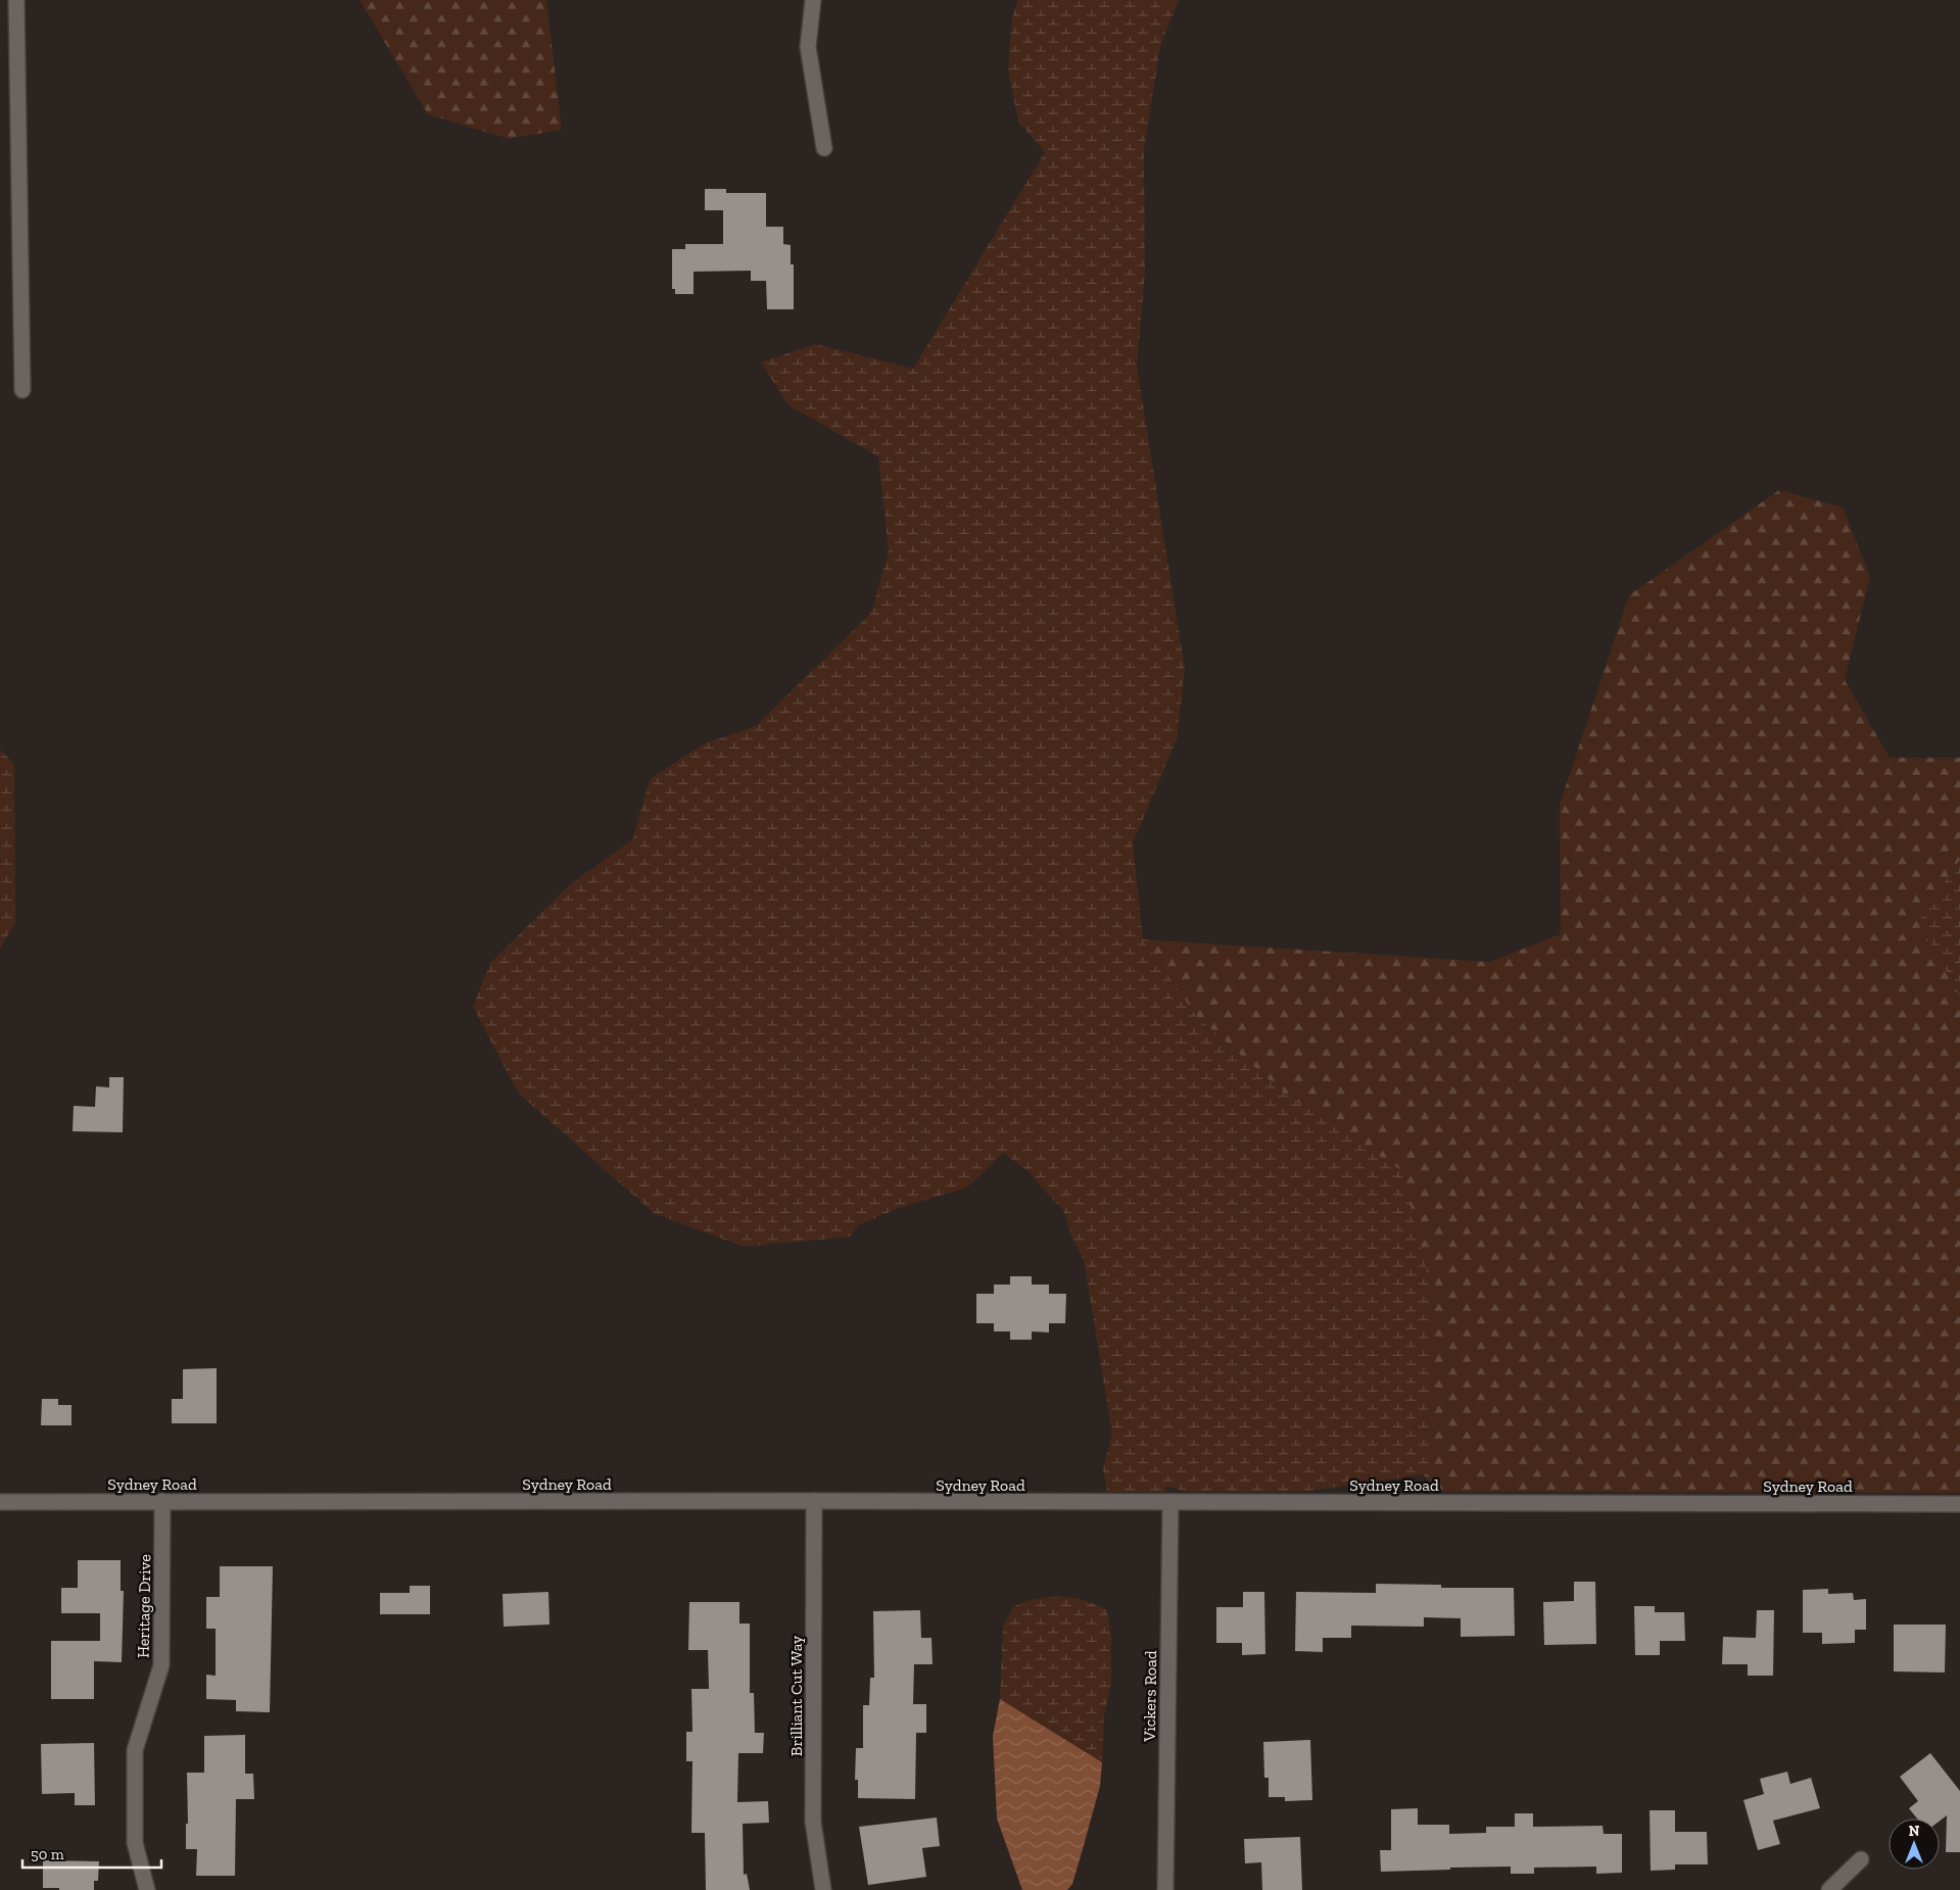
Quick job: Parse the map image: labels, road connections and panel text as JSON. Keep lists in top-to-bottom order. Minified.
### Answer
{"streets":{"street":["Sydney Road","Heritage Drive","Brilliant Cut Way","Vickers Road"]},"crossings":[["Sydney Road","Heritage Drive"],["Sydney Road","Brilliant Cut Way"],["Sydney Road","Vickers Road"]],"scale_bar":"50 m","north":"top"}
